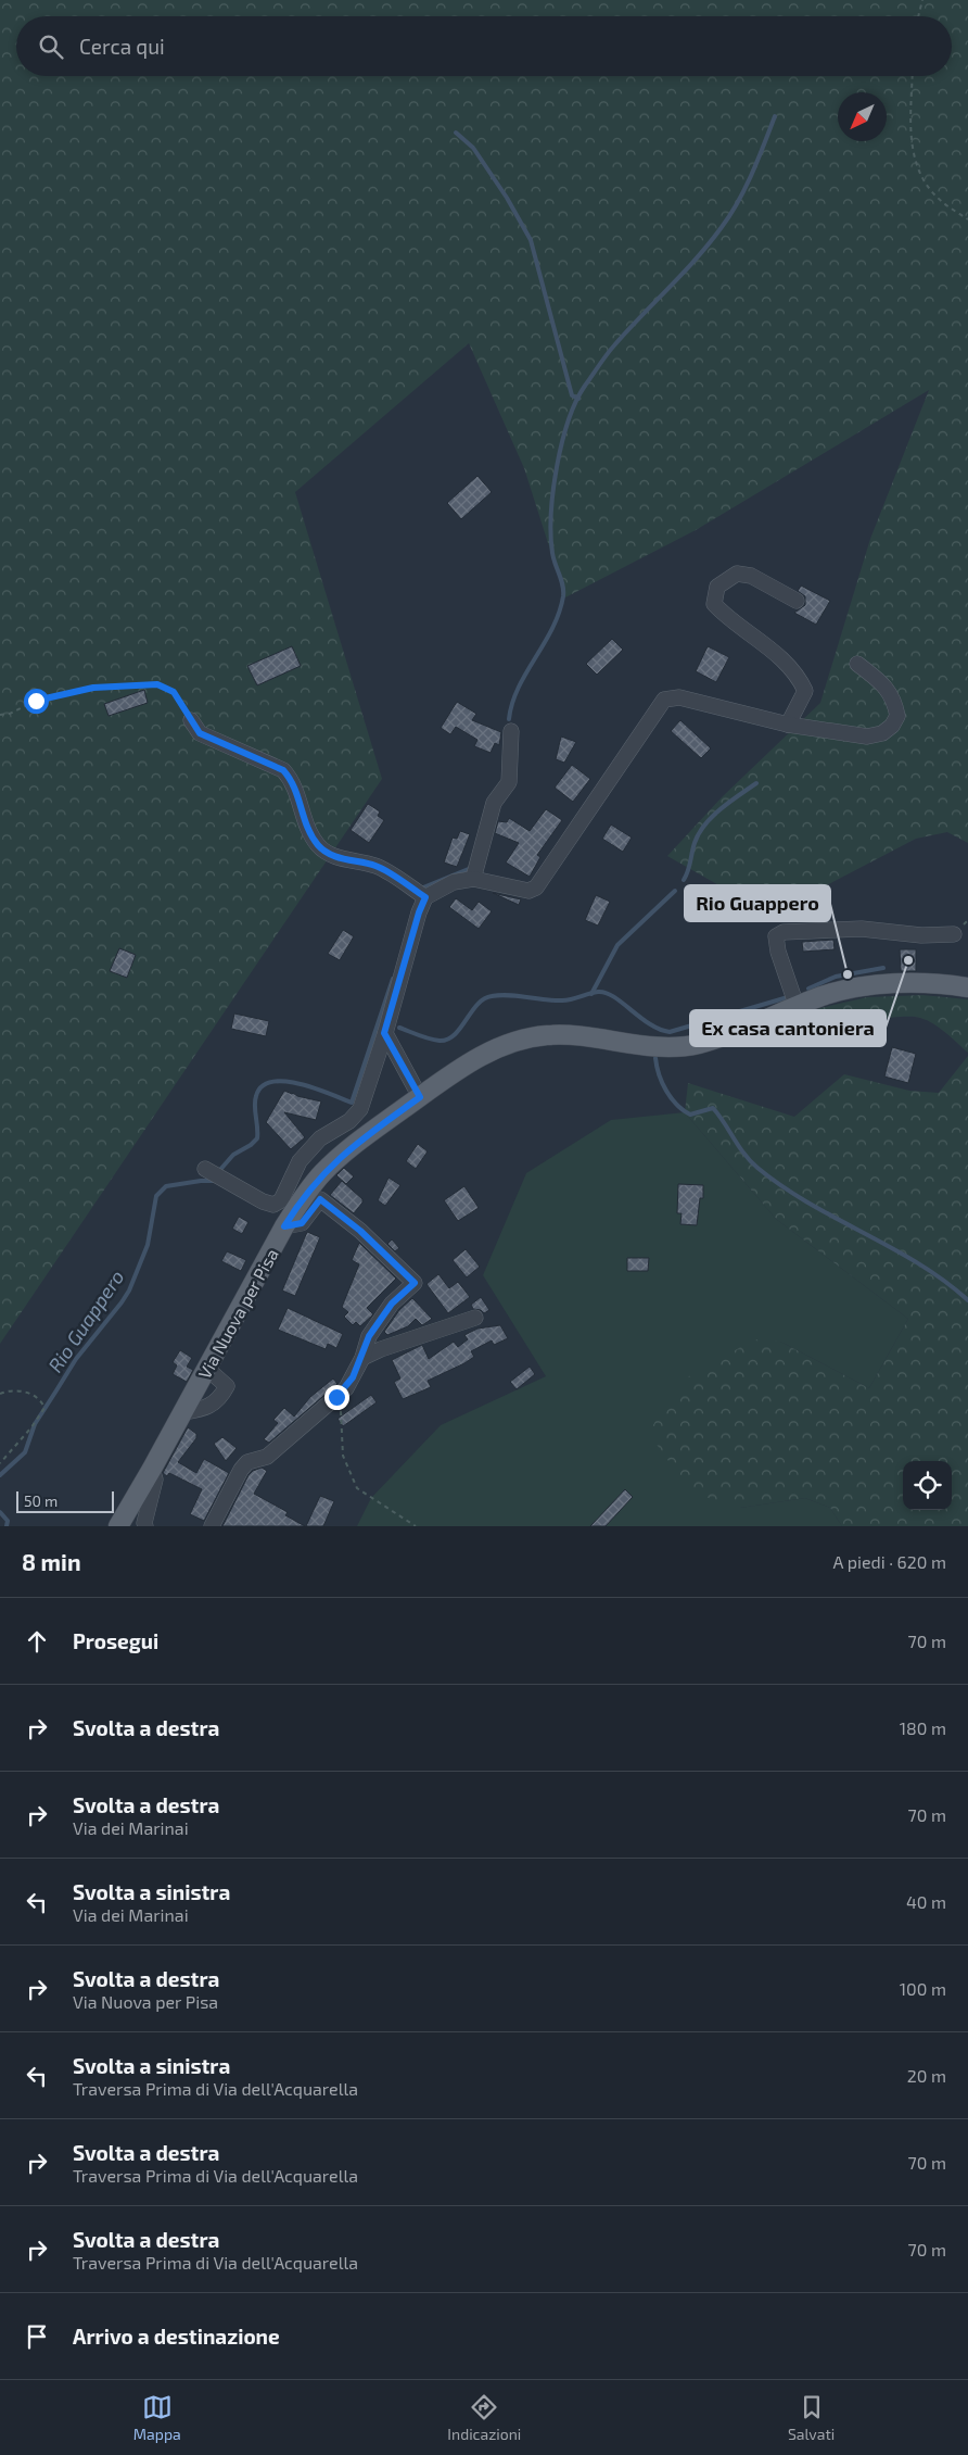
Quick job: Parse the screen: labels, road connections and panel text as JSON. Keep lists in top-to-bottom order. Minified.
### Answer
{"streets":{"main road":["Via Nuova per Pisa"]},"water":["Rio Guappero"],"places":["Ex casa cantoniera","Rio Guappero"],"scale_bar":"50 m","north":"bottom left","page":{"search":"Cerca qui","scale":"50 m","heading":["8 min","A piedi · 620 m"],"list":[["Prosegui","70 m"],["Svolta a destra","180 m"],["Svolta a destra","Via dei Marinai","70 m"],["Svolta a sinistra","Via dei Marinai","40 m"],["Svolta a destra","Via Nuova per Pisa","100 m"],["Svolta a sinistra","Traversa Prima di Via dell'Acquarella","20 m"],["Svolta a destra","Traversa Prima di Via dell'Acquarella","70 m"],["Svolta a destra","Traversa Prima di Via dell'Acquarella","70 m"],"Arrivo a destinazione"],"nav":["Mappa","Indicazioni","Salvati"]}}
